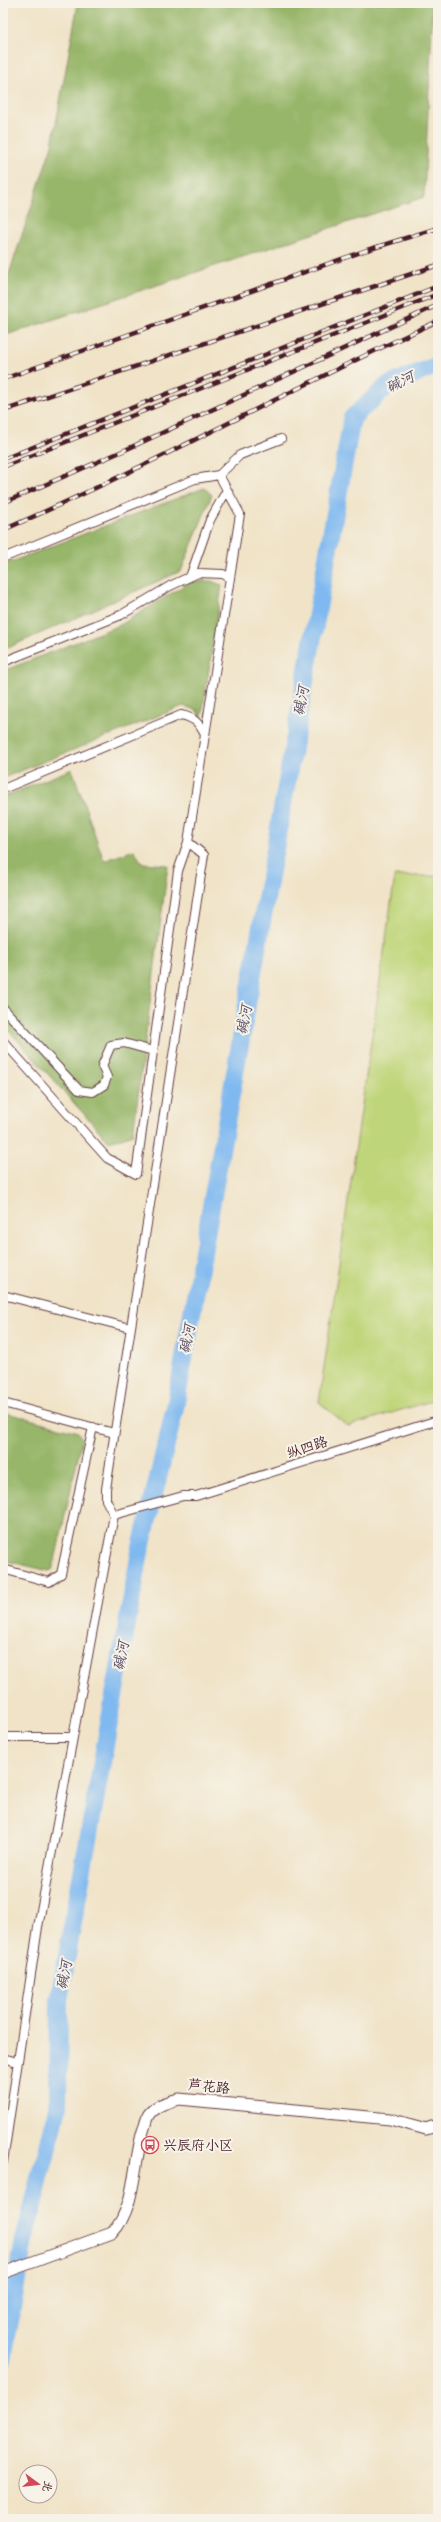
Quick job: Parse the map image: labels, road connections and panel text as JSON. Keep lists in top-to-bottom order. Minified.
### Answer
{"streets":{"street":["纵四路","芦花路"]},"water":["碱河"],"places":{"bus stop":["兴辰府小区"]},"north":"right"}
